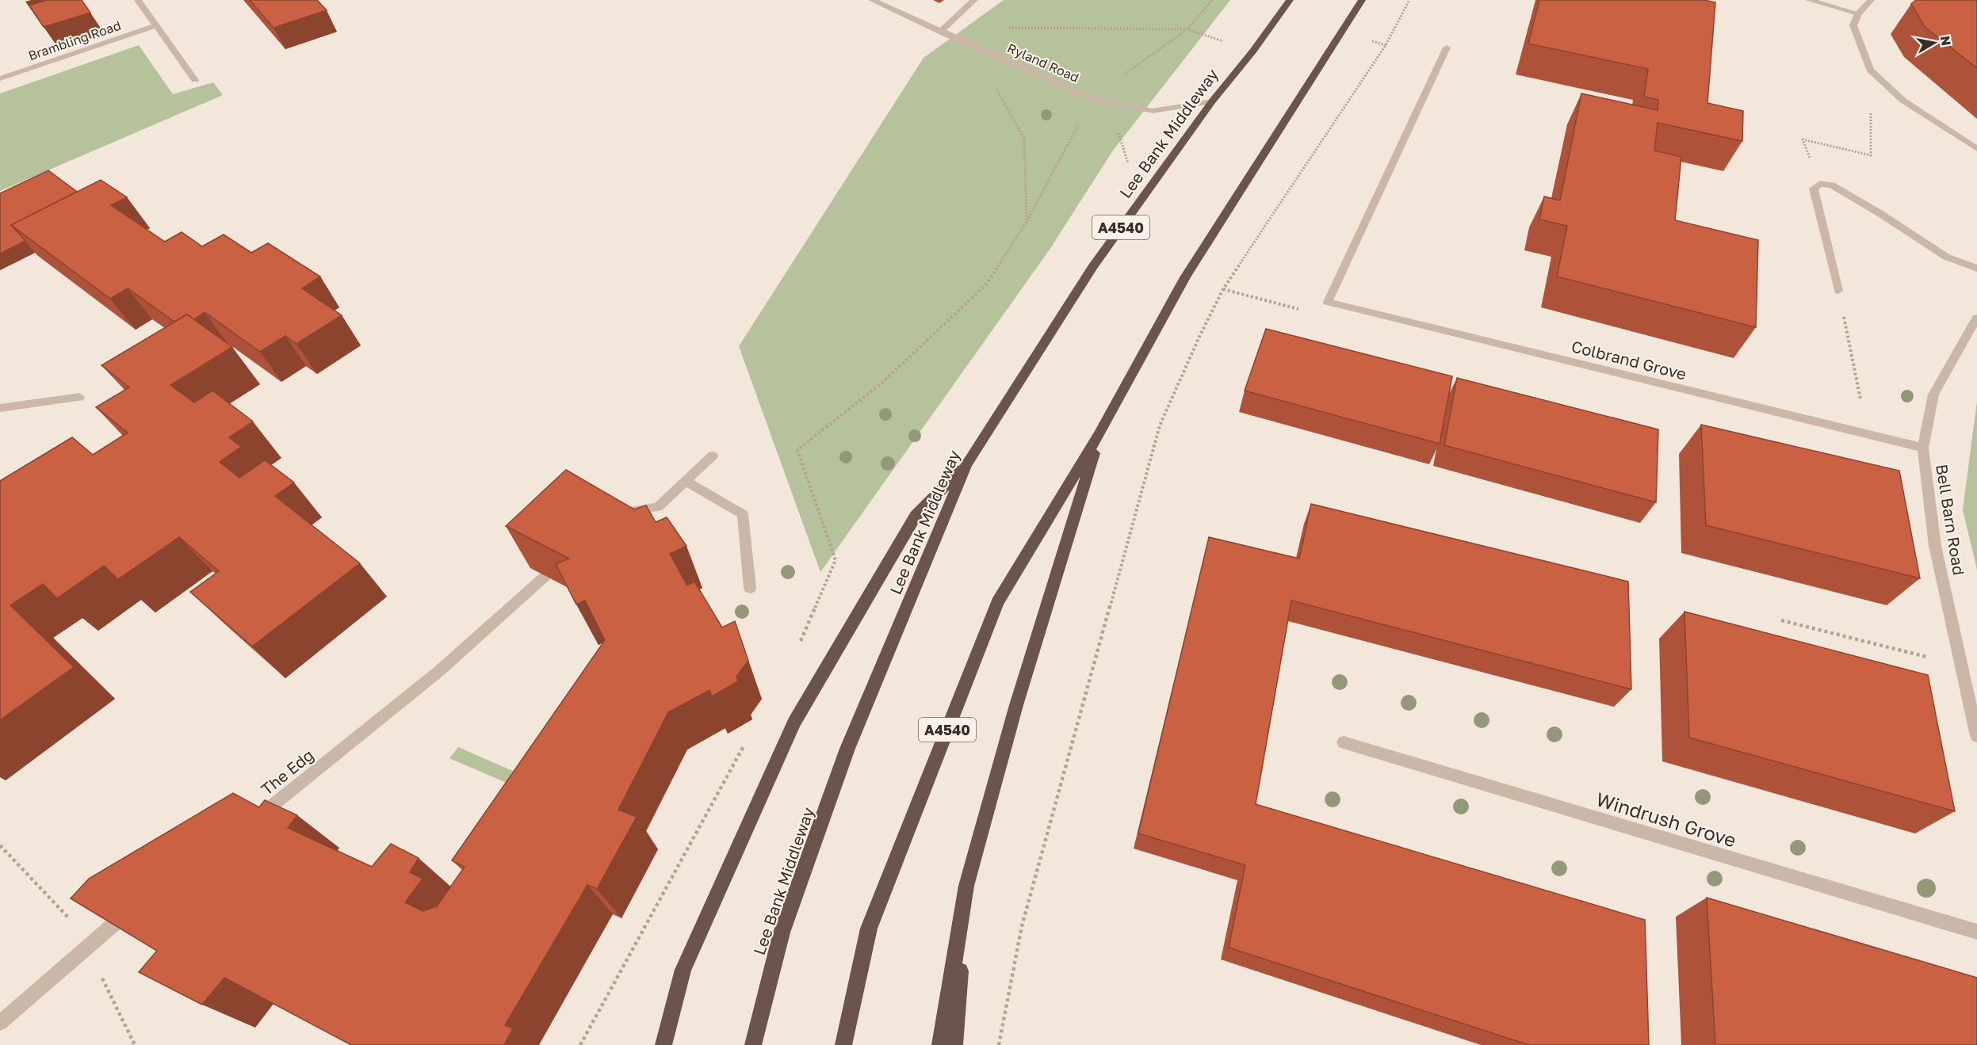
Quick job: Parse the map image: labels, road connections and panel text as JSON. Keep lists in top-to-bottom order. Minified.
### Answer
{"streets":{"highway":["Lee Bank Middleway","A4540"],"street":["Brambling Road","Ryland Road","Colbrand Grove","Bell Barn Road","The Edg","Windrush Grove"]},"crossings":[["Ryland Road","Lee Bank Middleway"],["Colbrand Grove","Bell Barn Road"]],"north":"right"}
